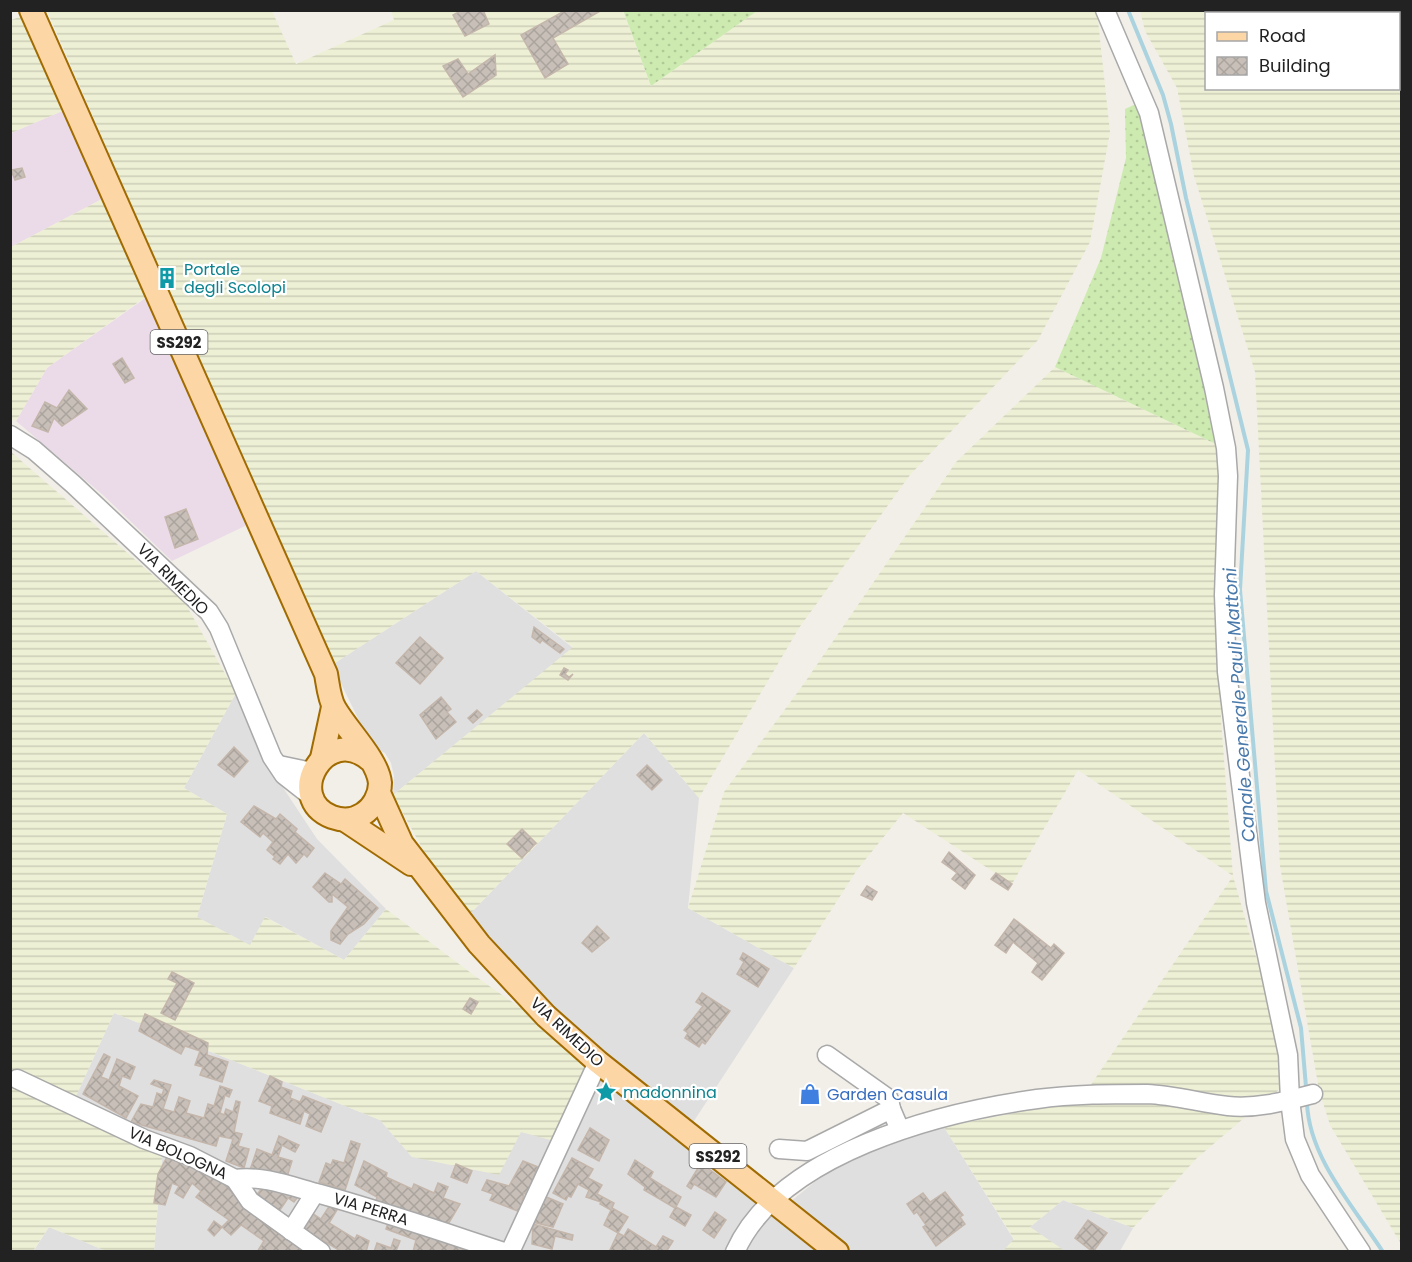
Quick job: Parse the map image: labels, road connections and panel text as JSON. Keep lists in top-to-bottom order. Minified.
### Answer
{"streets":{"main road":["SS292","VIA RIMEDIO"],"street":["VIA BOLOGNA","VIA PERRA"]},"crossings":[["SS292","VIA RIMEDIO"],["VIA BOLOGNA","VIA PERRA"]],"water":["Canale Generale Pauli Mattoni"],"places":{"building":["Portale degli Scolopi"],"place":["madonnina"],"shop":["Garden Casula"]},"legend":["Road","Building"]}
